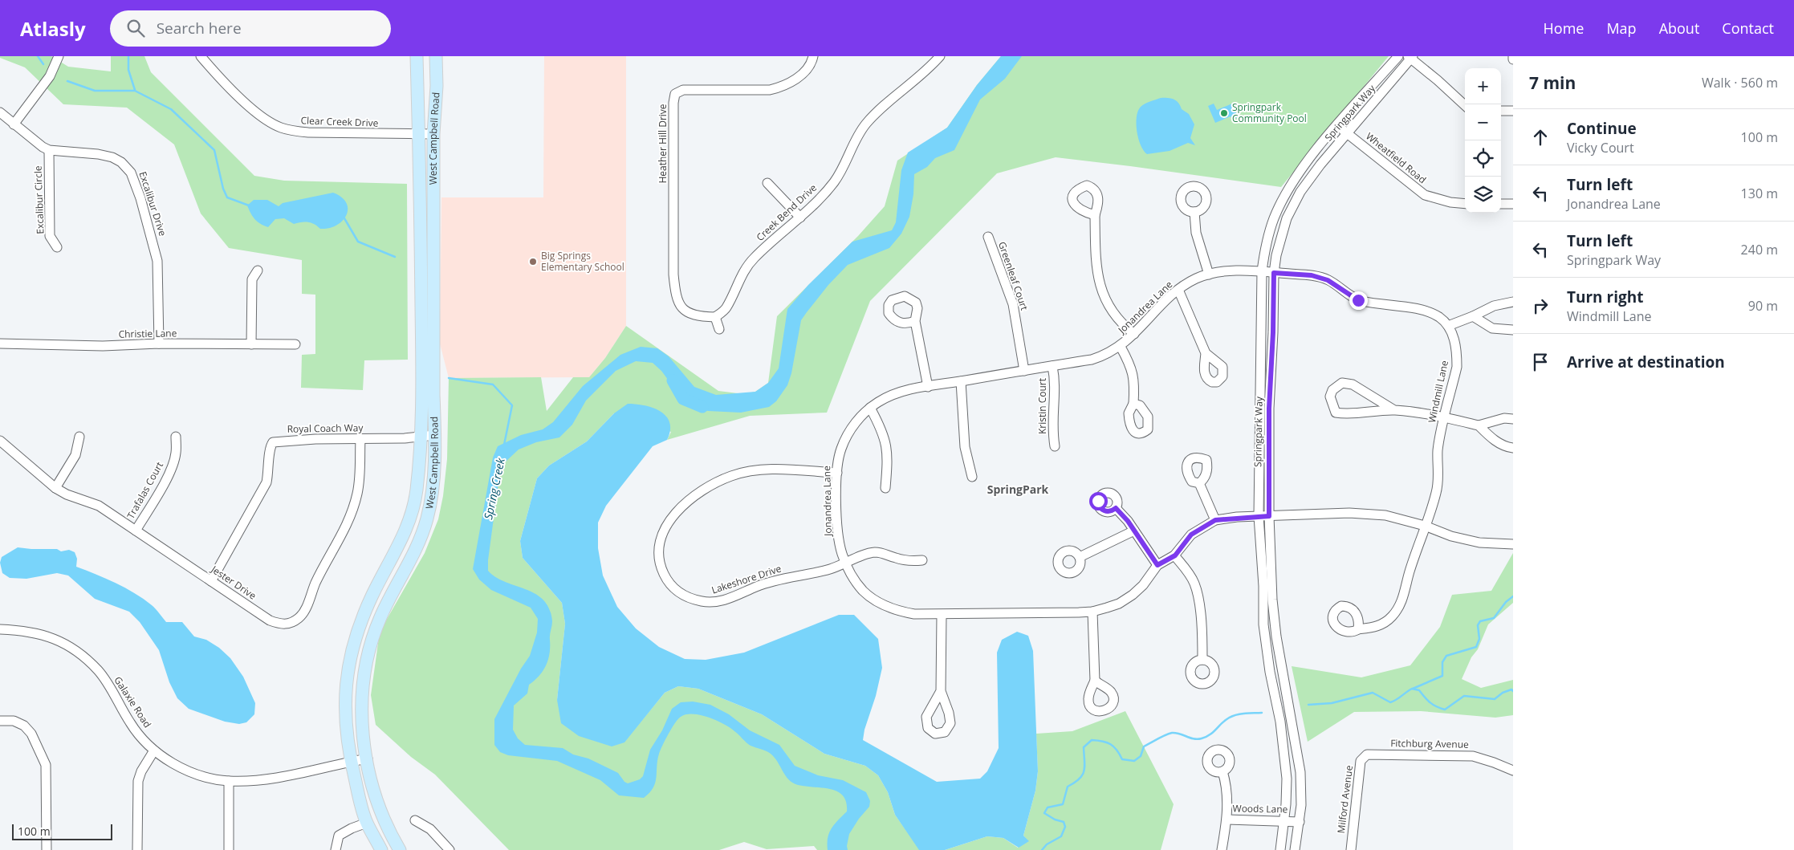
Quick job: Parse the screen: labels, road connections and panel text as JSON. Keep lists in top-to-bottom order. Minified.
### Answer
{"streets":{"main road":["West Campbell Road"],"street":["Springpark Way","Clear Creek Drive","Heather Hill Drive","Wheatfield Road","Excalibur Circle","Excalibur Drive","Creek Bend Drive","Greenleaf Court","Jonandrea Lane","Christie Lane","Windmill Lane","Kristin Court","Royal Coach Way","Trafalas Court","Lakeshore Drive","Jester Drive","Galaxie Road","Fitchburg Avenue","Milford Avenue","Woods Lane"]},"crossings":[["Springpark Way","Wheatfield Road"],["Springpark Way","Jonandrea Lane"],["Springpark Way","Woods Lane"],["Clear Creek Drive","West Campbell Road"],["West Campbell Road","Royal Coach Way"],["West Campbell Road","Galaxie Road"],["Heather Hill Drive","Creek Bend Drive"],["Excalibur Circle","Excalibur Drive"],["Excalibur Drive","Christie Lane"],["Greenleaf Court","Jonandrea Lane"],["Jonandrea Lane","Windmill Lane"],["Jonandrea Lane","Kristin Court"],["Jonandrea Lane","Lakeshore Drive"],["Royal Coach Way","Jester Drive"],["Trafalas Court","Jester Drive"],["Fitchburg Avenue","Milford Avenue"]],"districts":["SpringPark"],"water":["Spring Creek"],"places":["Springpark Community Pool","Big Springs Elementary School"],"scale_bar":"100 m","page":{"header":"Atlasly","search":"Search here","nav":["Home","Map","About","Contact"],"heading":["7 min","Walk · 560 m"],"map_buttons":["+","−"],"list":[["Continue","Vicky Court","100 m"],["Turn left","Jonandrea Lane","130 m"],["Turn left","Springpark Way","240 m"],["Turn right","Windmill Lane","90 m"],"Arrive at destination"],"scale":"100 m"}}
